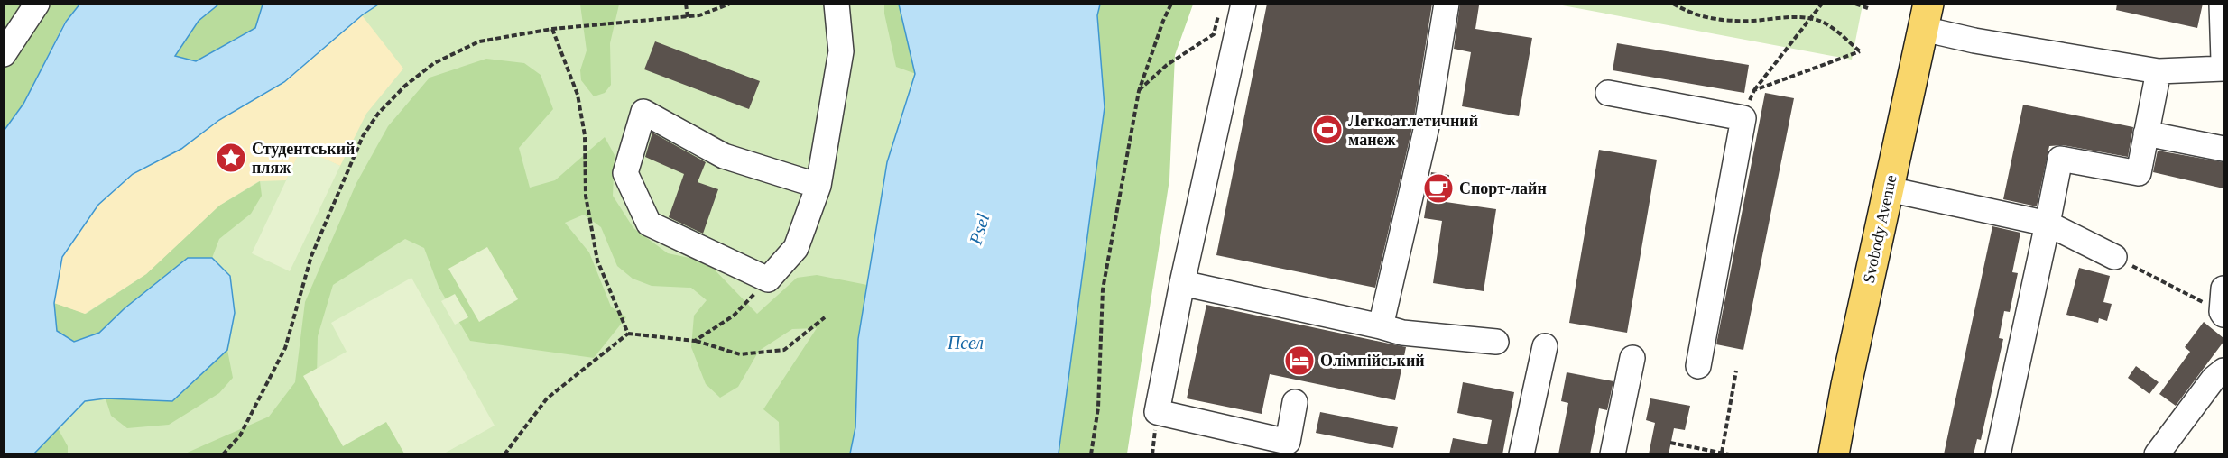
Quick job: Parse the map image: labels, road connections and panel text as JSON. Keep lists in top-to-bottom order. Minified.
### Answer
{"streets":{"main road":["Svobody Avenue"]},"water":["Psel","Псел"],"places":{"sports":["Легкоатлетичний манеж"],"place":["Студентський пляж"],"cafe":["Спорт-лайн"],"hotel":["Олімпійський"]}}
